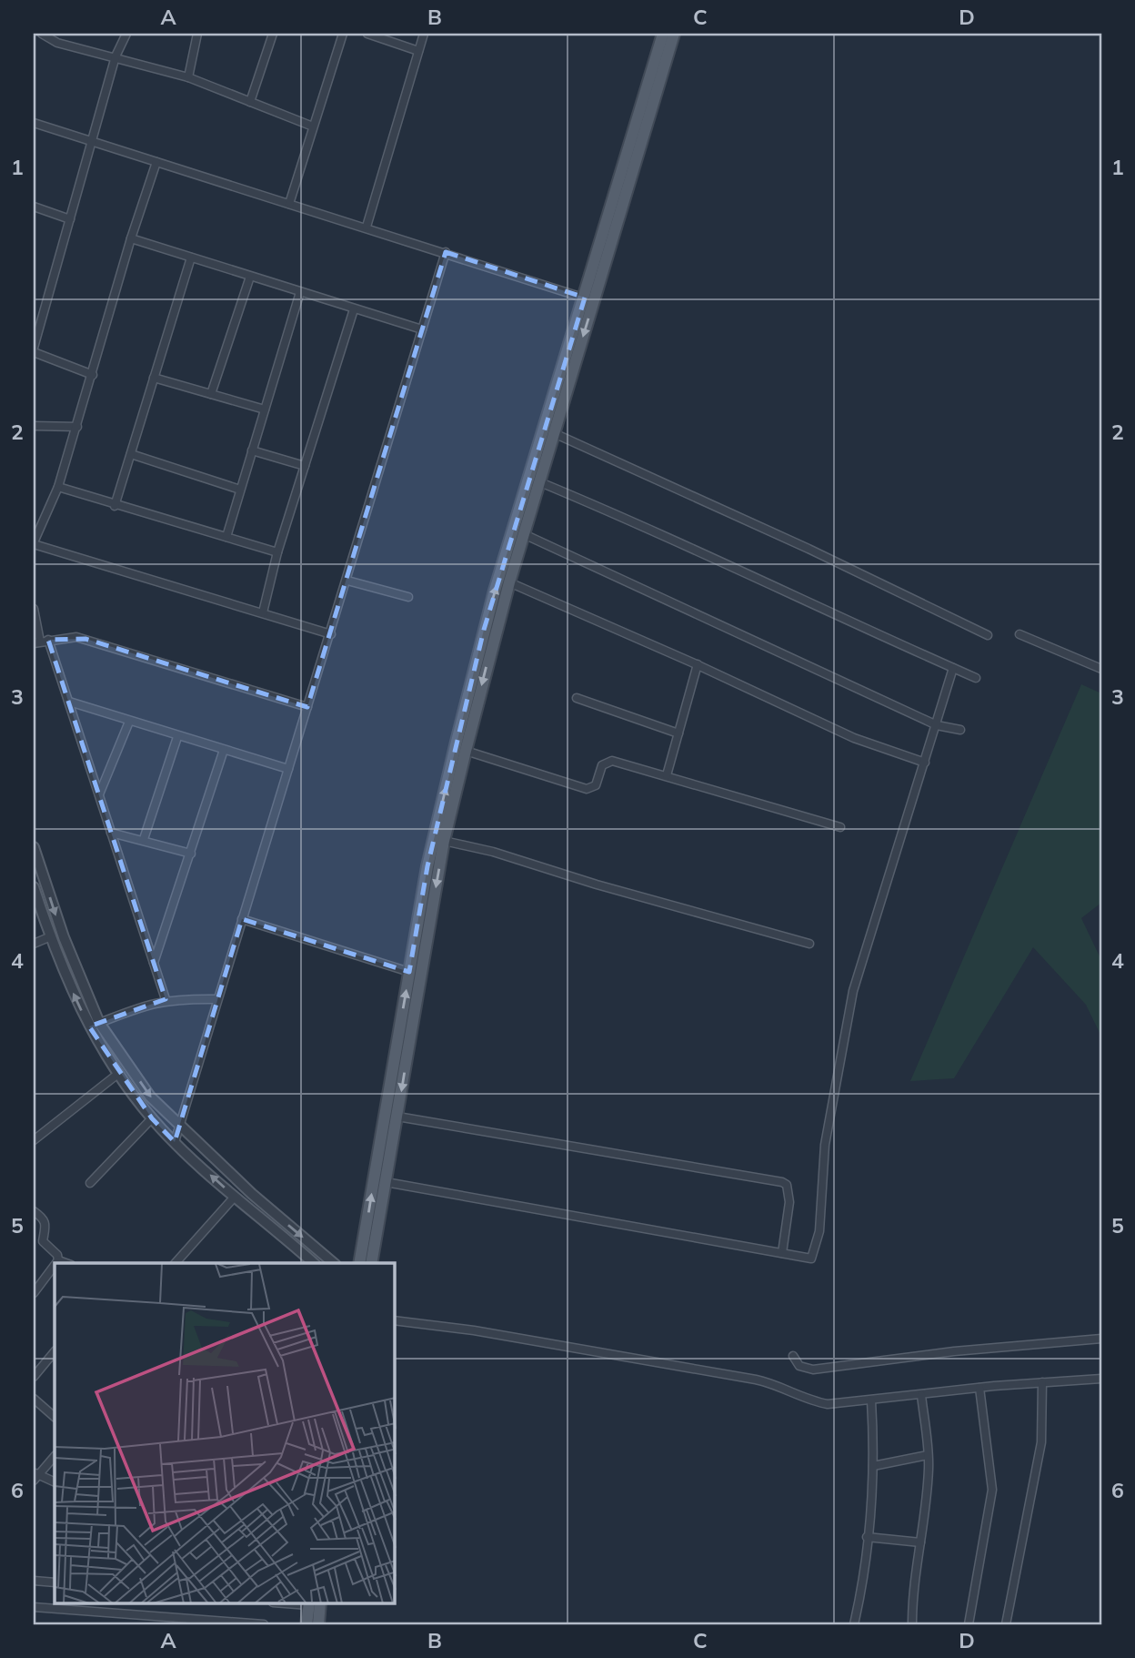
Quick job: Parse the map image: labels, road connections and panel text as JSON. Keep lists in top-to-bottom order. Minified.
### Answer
{"grid":{"columns":["A","B","C","D"],"rows":["1","2","3","4","5","6"]}}
